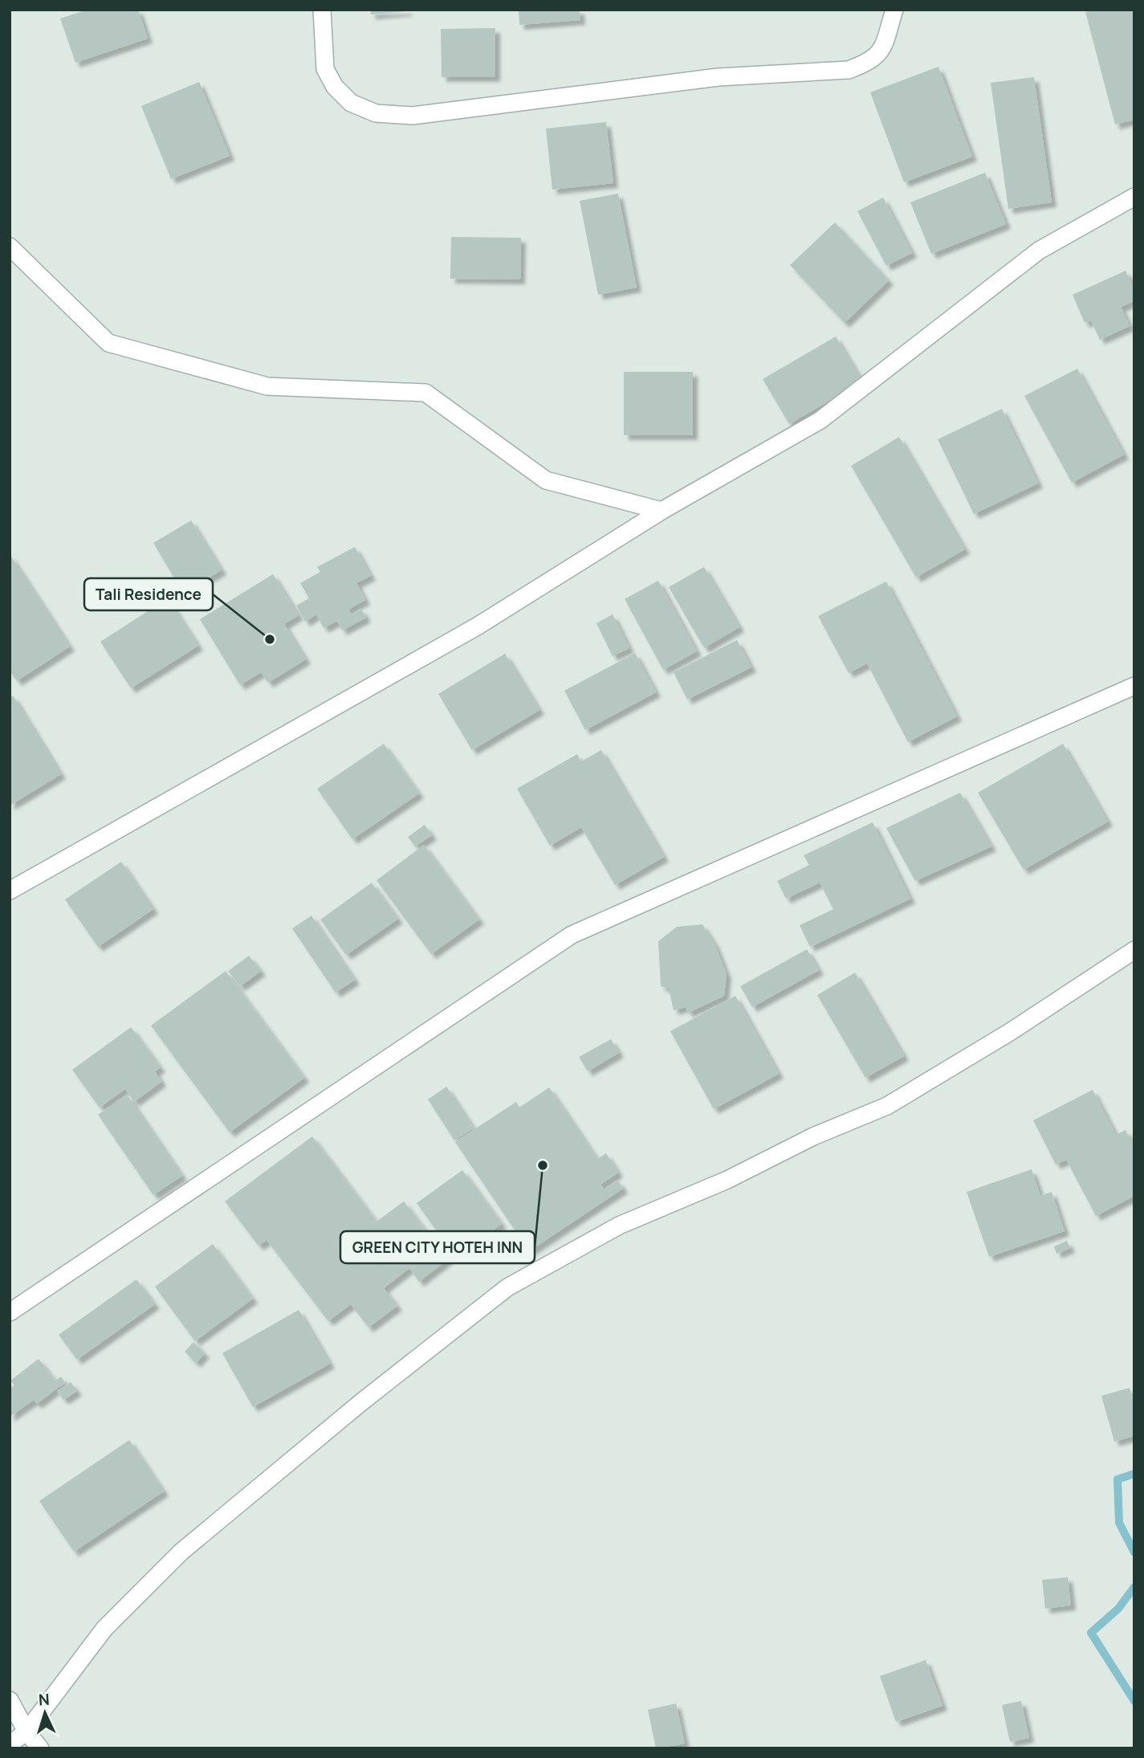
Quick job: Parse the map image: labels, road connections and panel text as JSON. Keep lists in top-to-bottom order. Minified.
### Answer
{"places":["Tali Residence","GREEN CITY HOTEH INN"],"north":"top"}
